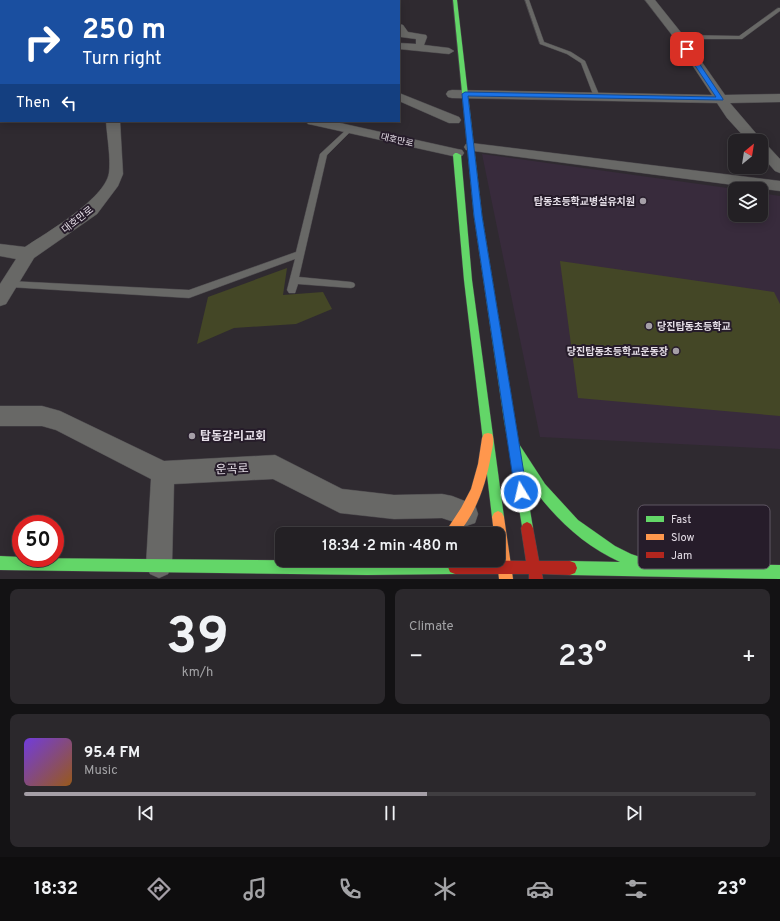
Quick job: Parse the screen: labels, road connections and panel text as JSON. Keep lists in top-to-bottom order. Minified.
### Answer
{"streets":{"street":["대호만로","운곡로"]},"places":["탑동초등학교병설유치원","당진탑동초등학교","당진탑동초등학교운동장","탑동감리교회"],"legend":["Fast","Slow","Jam"],"north":"top right","page":{"turn":["250 m","Turn right"],"then":"Then","limit":"50","trip":"18:34 · 2 min · 480 m","tile":[["39","km/h"],"Climate"],"heat":["−","23°","+"],"song":["95.4 FM","Music"],"tabs":["18:32","23°"]}}
